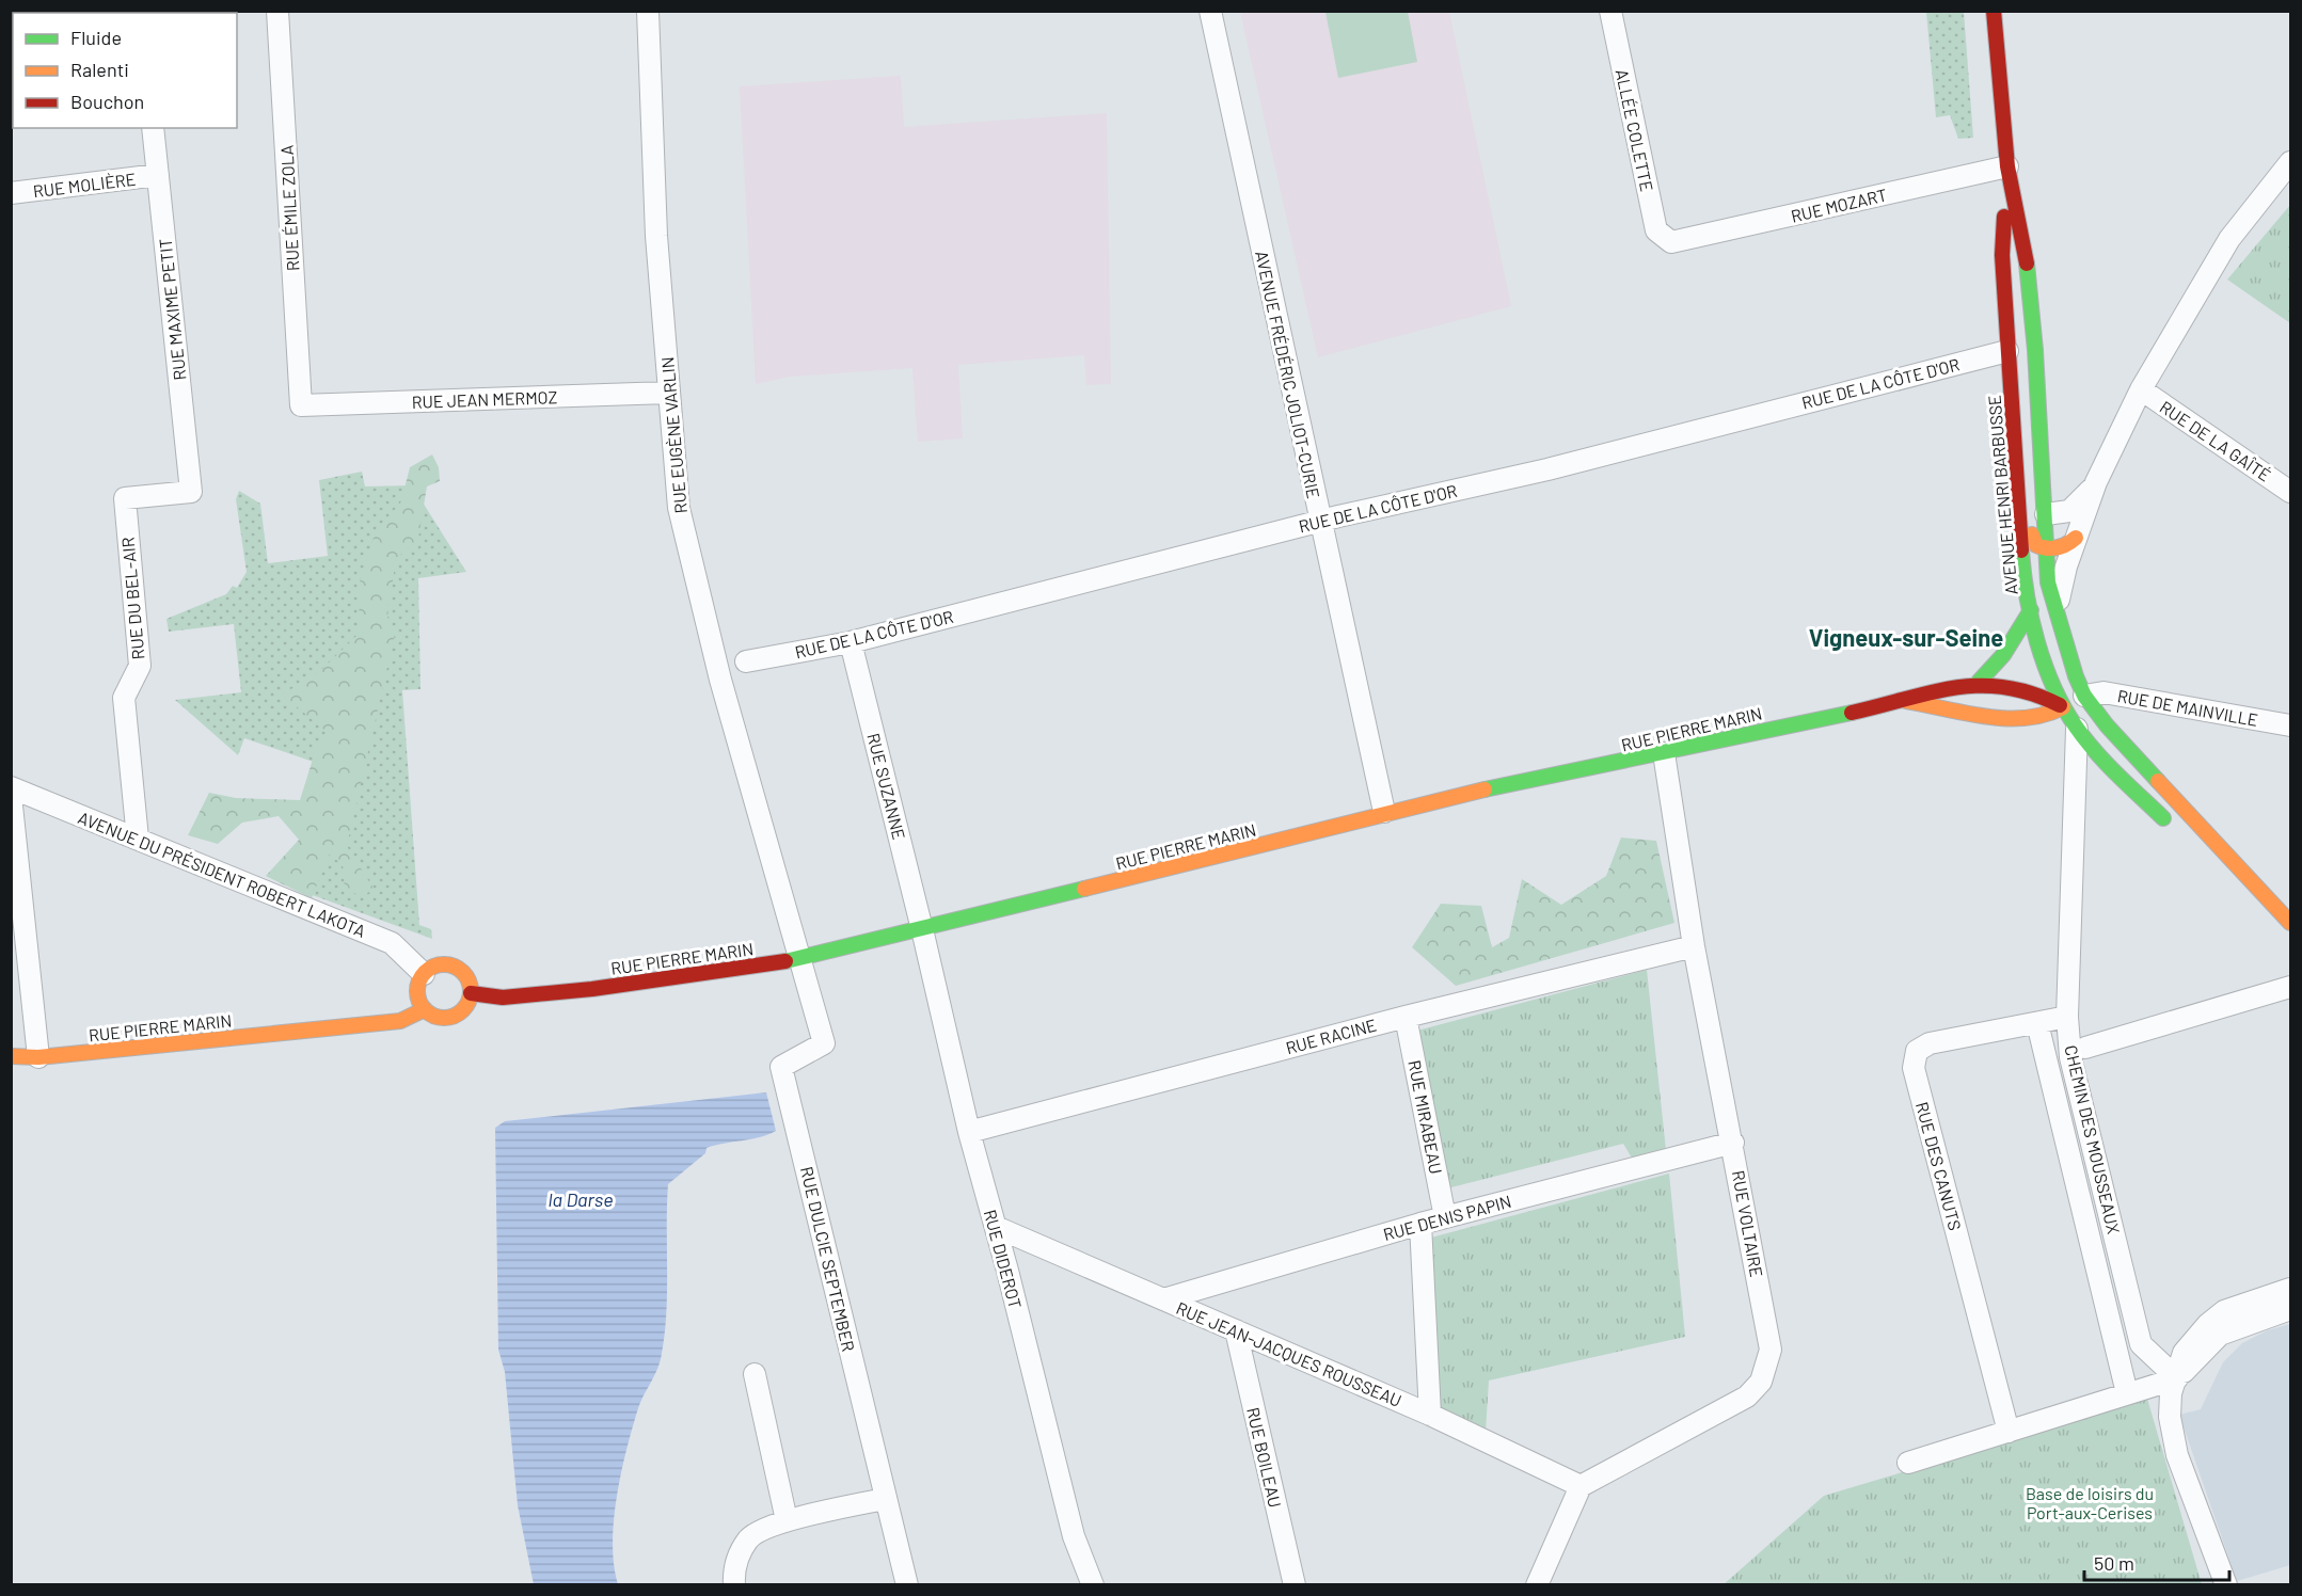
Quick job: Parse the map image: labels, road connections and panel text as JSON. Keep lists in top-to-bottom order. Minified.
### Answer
{"streets":{"street":["ALLÉE COLETTE","RUE MOLIÈRE","RUE MOZART","RUE ÉMILE ZOLA","RUE MAXIME PETIT","AVENUE FRÉDÉRIC JOLIOT-CURIE","RUE DE LA CÔTE D'OR","RUE JEAN MERMOZ","RUE EUGÈNE VARLIN","RUE DE LA GAÎTÉ","AVENUE HENRI BARBUSSE","RUE DU BEL-AIR","RUE DE MAINVILLE","RUE PIERRE MARIN","RUE SUZANNE","AVENUE DU PRÉSIDENT ROBERT LAKOTA","RUE RACINE","RUE MIRABEAU","CHEMIN DES MOUSSEAUX","RUE DES CANUTS","RUE DENIS PAPIN","RUE VOLTAIRE","RUE DULCIE SEPTEMBER","RUE DIDEROT","RUE JEAN-JACQUES ROUSSEAU","RUE BOILEAU"]},"crossings":[["ALLÉE COLETTE","RUE MOZART"],["RUE MOLIÈRE","RUE MAXIME PETIT"],["RUE MOZART","AVENUE HENRI BARBUSSE"],["RUE ÉMILE ZOLA","RUE JEAN MERMOZ"],["RUE MAXIME PETIT","RUE DU BEL-AIR"],["AVENUE FRÉDÉRIC JOLIOT-CURIE","RUE DE LA CÔTE D'OR"],["AVENUE FRÉDÉRIC JOLIOT-CURIE","RUE PIERRE MARIN"],["RUE DE LA CÔTE D'OR","AVENUE HENRI BARBUSSE"],["RUE DE LA CÔTE D'OR","RUE SUZANNE"],["RUE JEAN MERMOZ","RUE EUGÈNE VARLIN"],["RUE EUGÈNE VARLIN","RUE PIERRE MARIN"],["RUE EUGÈNE VARLIN","RUE DULCIE SEPTEMBER"],["AVENUE HENRI BARBUSSE","RUE DE MAINVILLE"],["AVENUE HENRI BARBUSSE","RUE PIERRE MARIN"],["AVENUE HENRI BARBUSSE","CHEMIN DES MOUSSEAUX"],["RUE DU BEL-AIR","AVENUE DU PRÉSIDENT ROBERT LAKOTA"],["RUE DE MAINVILLE","RUE PIERRE MARIN"],["RUE PIERRE MARIN","RUE SUZANNE"],["RUE PIERRE MARIN","AVENUE DU PRÉSIDENT ROBERT LAKOTA"],["RUE PIERRE MARIN","RUE VOLTAIRE"],["RUE PIERRE MARIN","RUE DULCIE SEPTEMBER"],["RUE PIERRE MARIN","RUE DIDEROT"],["RUE SUZANNE","RUE DIDEROT"],["RUE RACINE","RUE MIRABEAU"],["RUE RACINE","RUE VOLTAIRE"],["RUE RACINE","RUE DIDEROT"],["RUE MIRABEAU","RUE DENIS PAPIN"],["CHEMIN DES MOUSSEAUX","RUE DES CANUTS"],["RUE DENIS PAPIN","RUE VOLTAIRE"],["RUE DENIS PAPIN","RUE JEAN-JACQUES ROUSSEAU"],["RUE VOLTAIRE","RUE JEAN-JACQUES ROUSSEAU"],["RUE DIDEROT","RUE JEAN-JACQUES ROUSSEAU"],["RUE JEAN-JACQUES ROUSSEAU","RUE BOILEAU"]],"districts":["Vigneux-sur-Seine"],"water":["la Darse"],"parks":["Base de loisirs du Port-aux-Cerises"],"legend":["Fluide","Ralenti","Bouchon"],"scale_bar":"50 m"}
